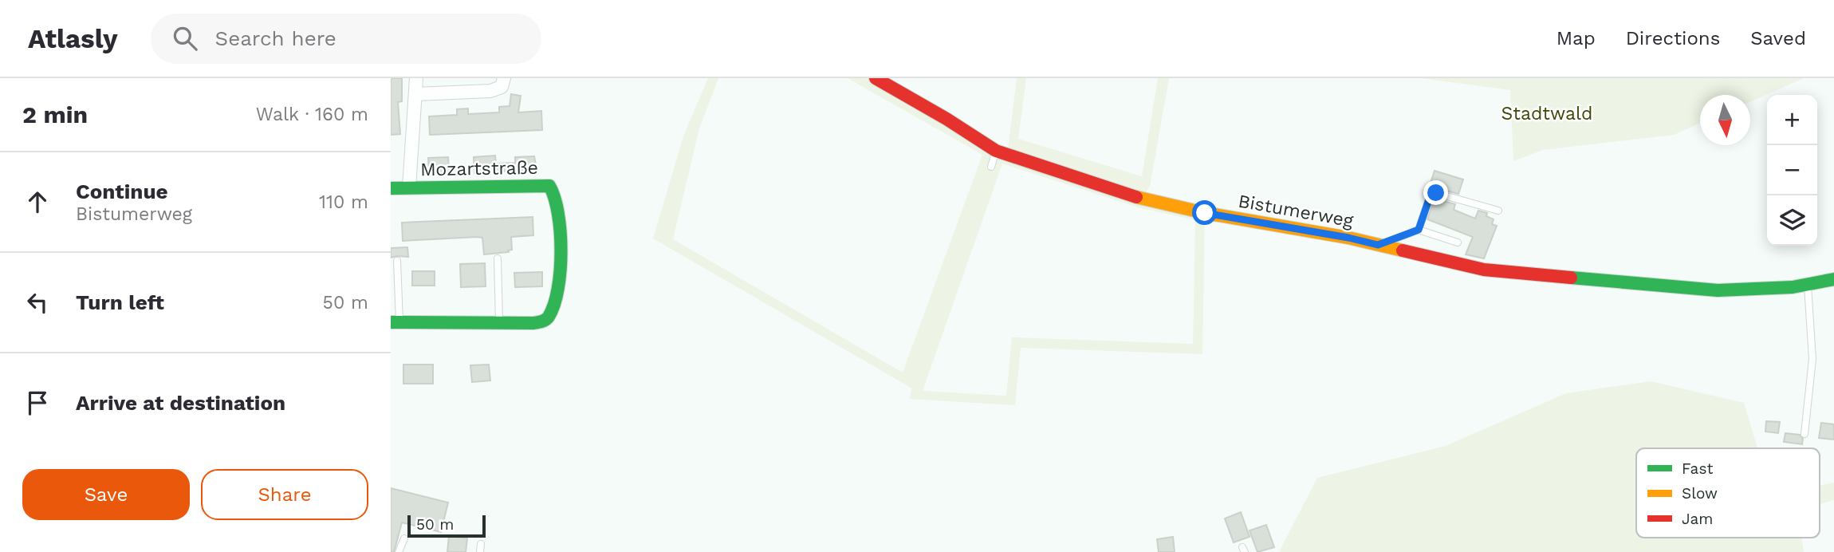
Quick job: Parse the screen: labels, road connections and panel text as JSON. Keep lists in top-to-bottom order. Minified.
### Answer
{"streets":{"street":["Mozartstraße","Bistumerweg"]},"parks":["Stadtwald"],"legend":["Fast","Slow","Jam"],"scale_bar":"50 m","north":"bottom","page":{"header":"Atlasly","search":"Search here","nav":["Map","Directions","Saved"],"heading":["2 min","Walk · 160 m"],"map_buttons":["+","−"],"list":[["Continue","Bistumerweg","110 m"],["Turn left","50 m"],"Arrive at destination"],"buttons":["Save","Share"],"scale":"50 m"}}
